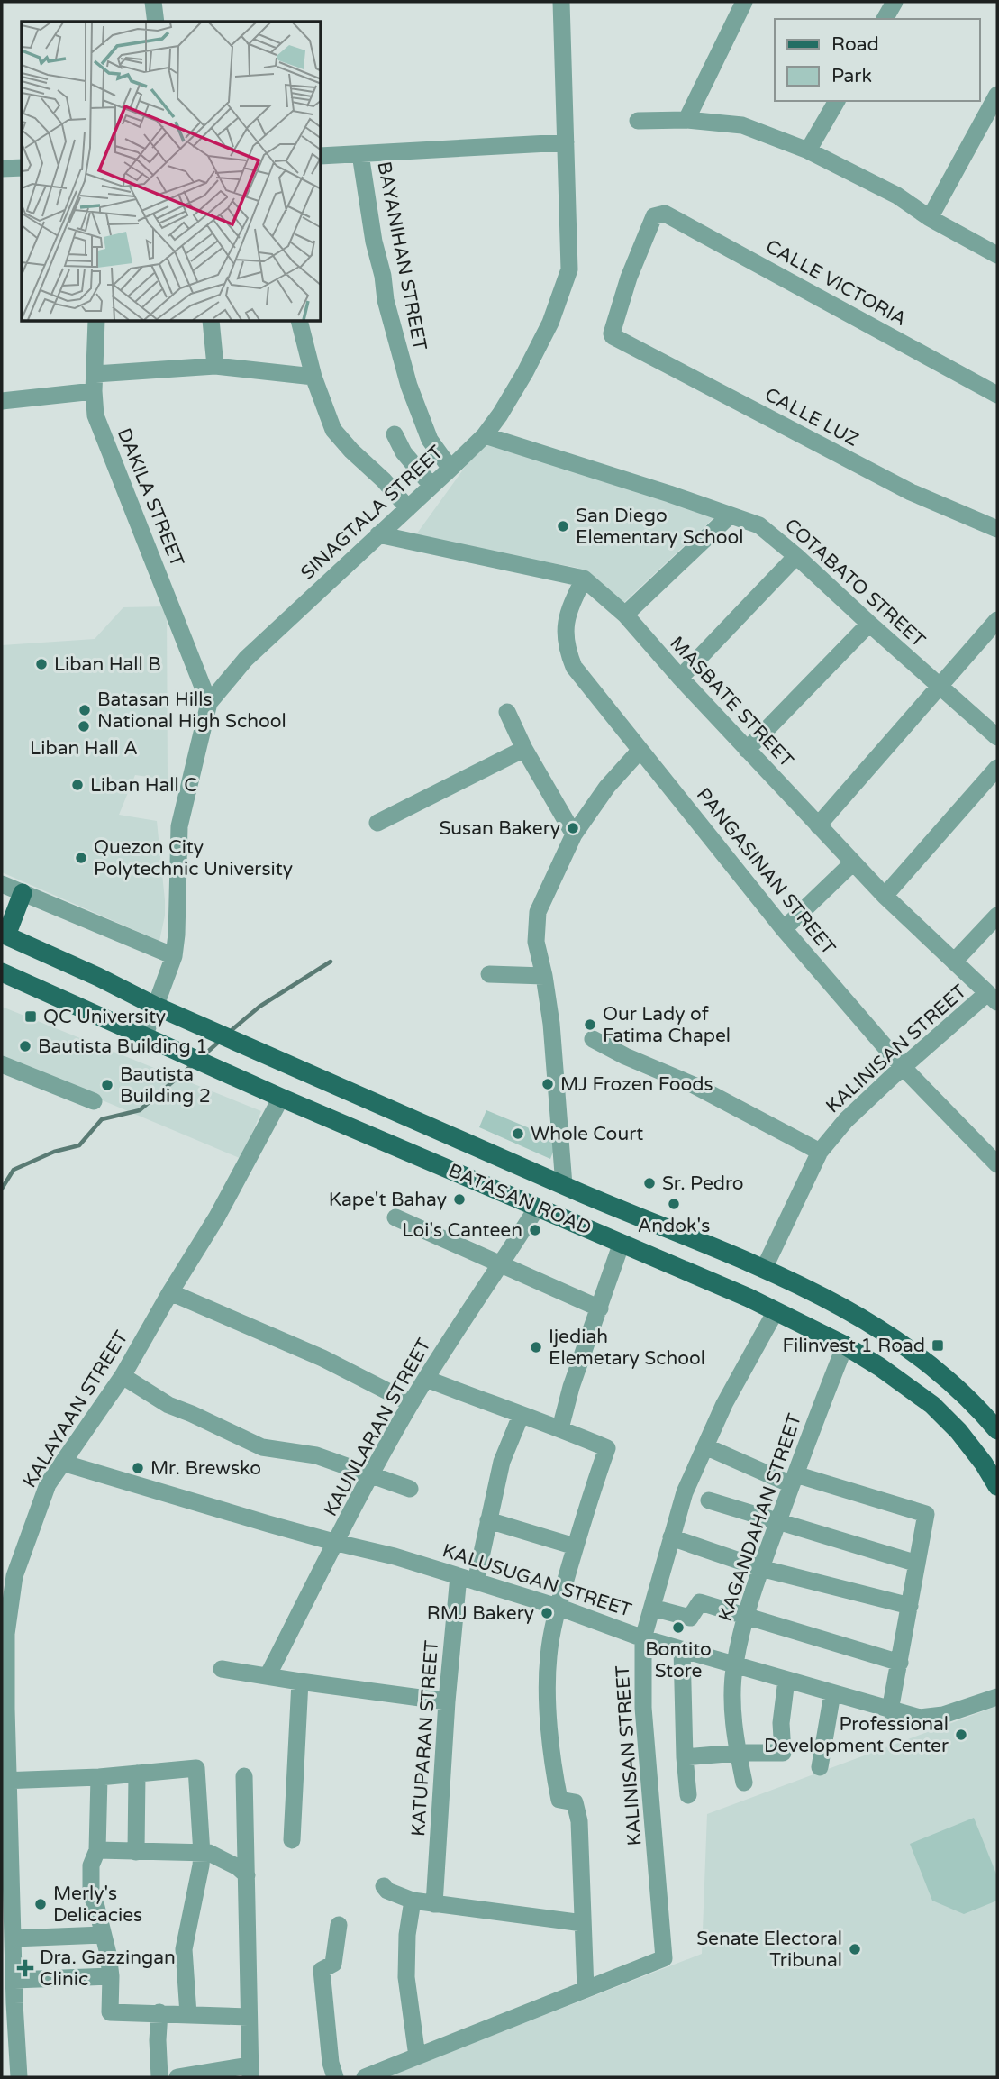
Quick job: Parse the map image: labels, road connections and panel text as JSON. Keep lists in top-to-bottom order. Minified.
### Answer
{"streets":{"main road":["BATASAN ROAD"],"street":["BAYANIHAN STREET","CALLE VICTORIA","CALLE LUZ","DAKILA STREET","SINAGTALA STREET","COTABATO STREET","MASBATE STREET","PANGASINAN STREET","KALINISAN STREET","KALAYAAN STREET","KAUNLARAN STREET","KAGANDAHAN STREET","KALUSUGAN STREET","KATUPARAN STREET"]},"crossings":[["BAYANIHAN STREET","SINAGTALA STREET"],["CALLE VICTORIA","CALLE LUZ"],["DAKILA STREET","SINAGTALA STREET"],["SINAGTALA STREET","COTABATO STREET"],["SINAGTALA STREET","MASBATE STREET"],["SINAGTALA STREET","BATASAN ROAD"],["MASBATE STREET","PANGASINAN STREET"],["MASBATE STREET","KALINISAN STREET"],["PANGASINAN STREET","KALINISAN STREET"],["KALINISAN STREET","BATASAN ROAD"],["KALINISAN STREET","KALUSUGAN STREET"],["BATASAN ROAD","KALAYAAN STREET"],["BATASAN ROAD","KAUNLARAN STREET"],["BATASAN ROAD","KAGANDAHAN STREET"],["KALAYAAN STREET","KALUSUGAN STREET"],["KAUNLARAN STREET","KALUSUGAN STREET"],["KAGANDAHAN STREET","KALUSUGAN STREET"],["KALUSUGAN STREET","KATUPARAN STREET"]],"places":{"other":["San Diego Elementary School","Liban Hall B","Batasan Hills National High School","Liban Hall A","Liban Hall C","Susan Bakery","Quezon City Polytechnic University","Our Lady of Fatima Chapel","Bautista Building 1","MJ Frozen Foods","Bautista Building 2","Whole Court","Sr. Pedro","Kape't Bahay","Andok's","Loi's Canteen","Ijediah Elemetary School","Mr. Brewsko","RMJ Bakery","Bontito Store","Professional Development Center","Merly's Delicacies","Senate Electoral Tribunal"],"transit":["QC University","Filinvest 1 Road"],"health":["Dra. Gazzingan Clinic"]},"legend":["Road","Park"]}
